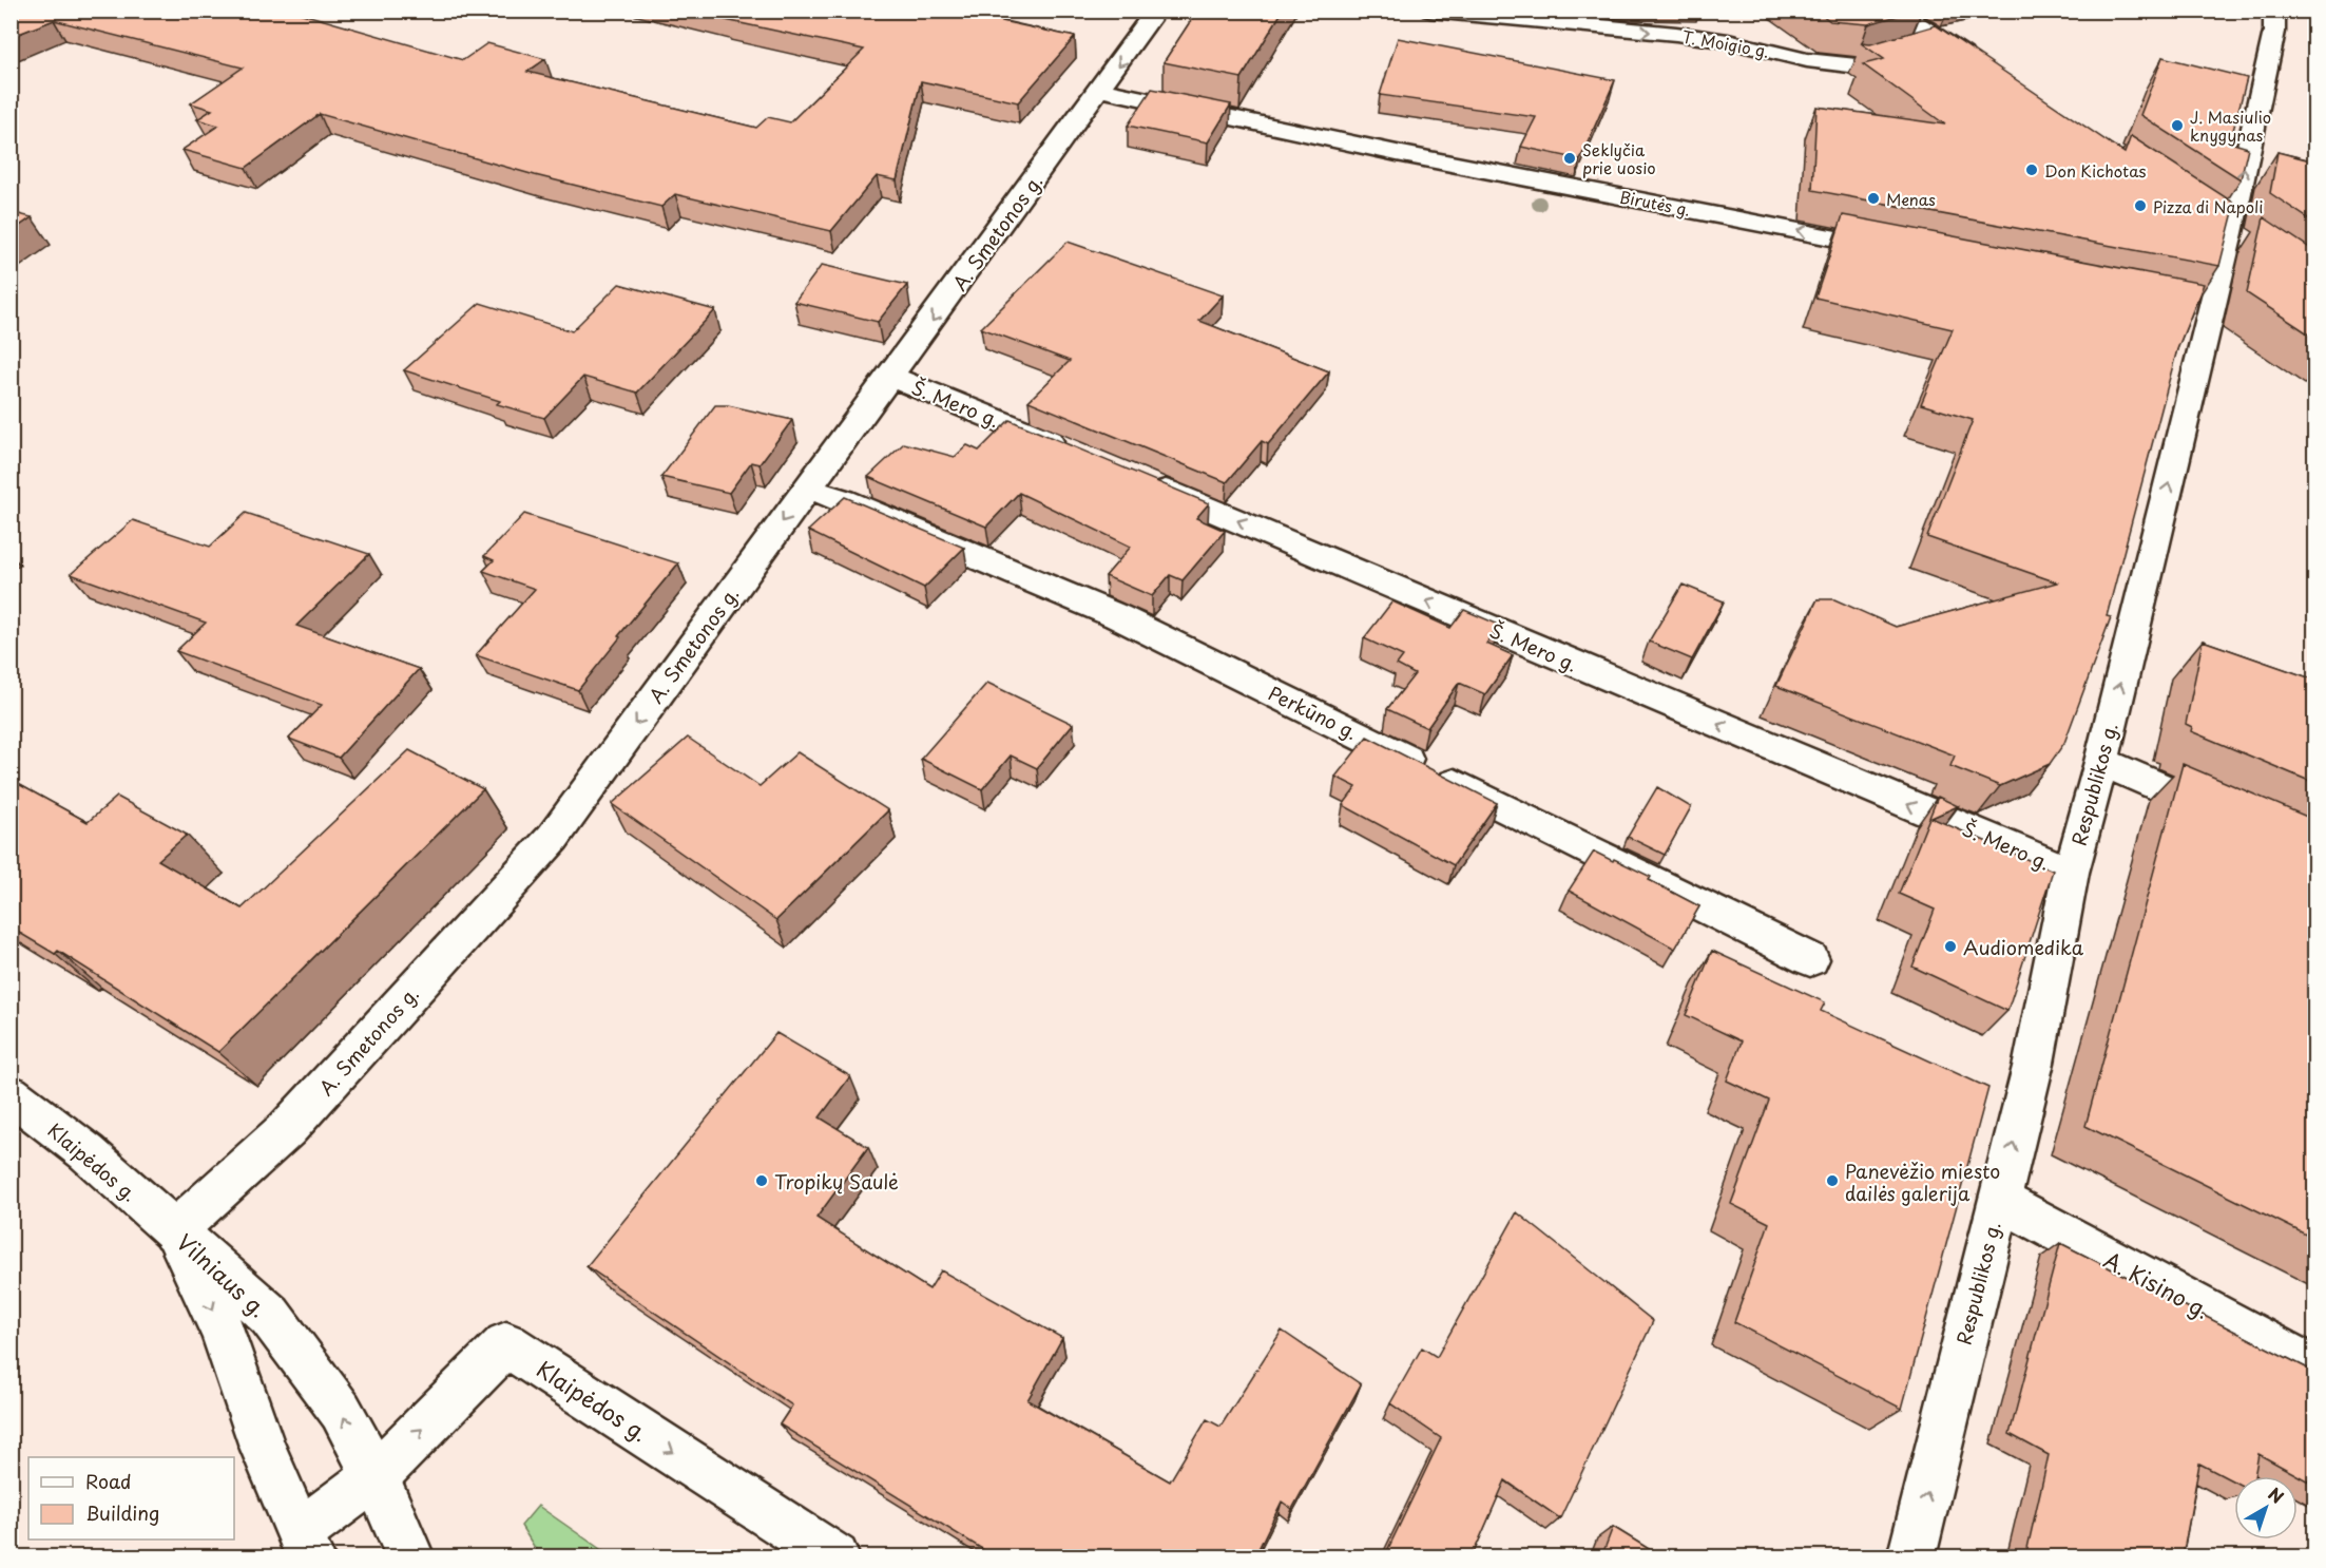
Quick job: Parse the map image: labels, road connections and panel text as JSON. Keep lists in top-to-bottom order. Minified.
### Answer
{"streets":{"main road":["T. Moigio g.","Birutės g.","A. Smetonos g.","Š. Mero g.","Perkūno g.","Respublikos g.","Klaipėdos g.","Vilniaus g.","A. Kisino g."]},"crossings":[["Birutės g.","A. Smetonos g."],["A. Smetonos g.","Š. Mero g."],["A. Smetonos g.","Perkūno g."],["A. Smetonos g.","Klaipėdos g."],["A. Smetonos g.","Vilniaus g."],["Š. Mero g.","Respublikos g."],["Respublikos g.","A. Kisino g."],["Klaipėdos g.","Vilniaus g."]],"one_way":["T. Moigio g.","Birutės g.","A. Smetonos g.","Š. Mero g.","Respublikos g.","Klaipėdos g."],"places":["J. Masiulio knygynas","Seklyčia prie uosio","Don Kichotas","Menas","Pizza di Napoli","Audiomedika","Tropikų Saulė","Panevėžio miesto dailės galerija"],"legend":["Road","Building"],"north":"top right"}
